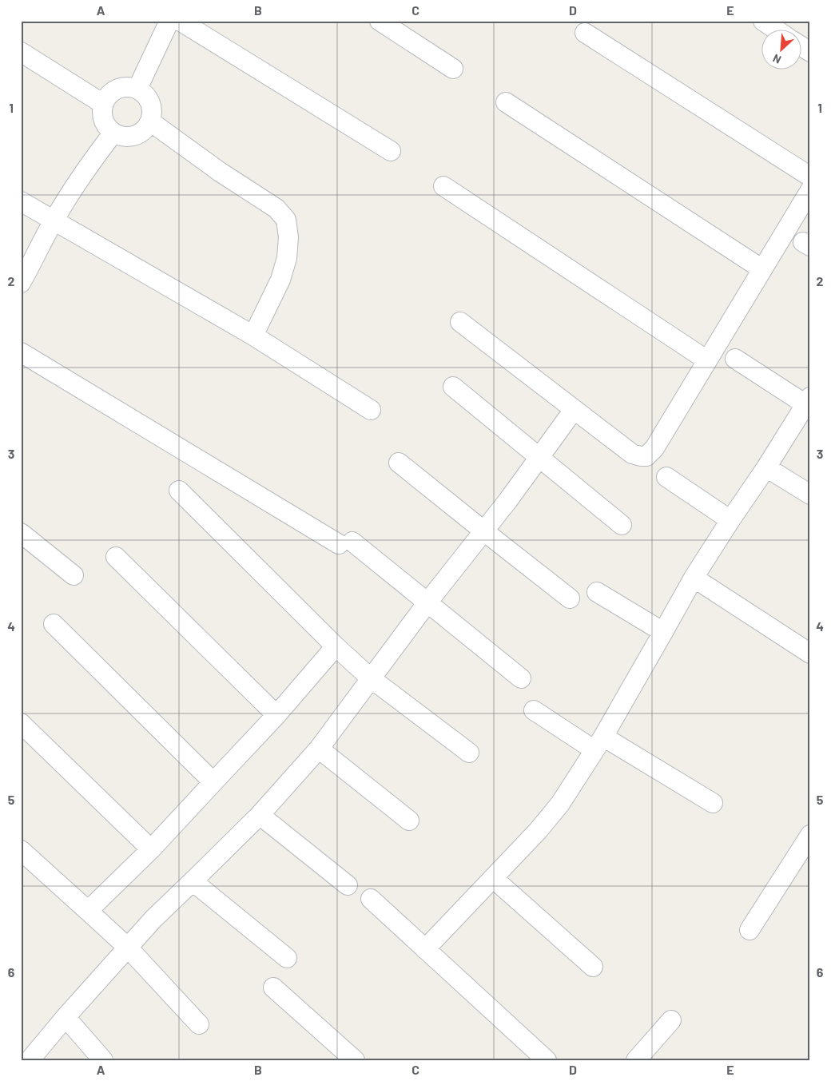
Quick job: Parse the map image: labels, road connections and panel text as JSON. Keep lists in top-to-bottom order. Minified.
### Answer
{"north":"bottom left","grid":{"columns":["A","B","C","D","E"],"rows":["1","2","3","4","5","6"]}}
